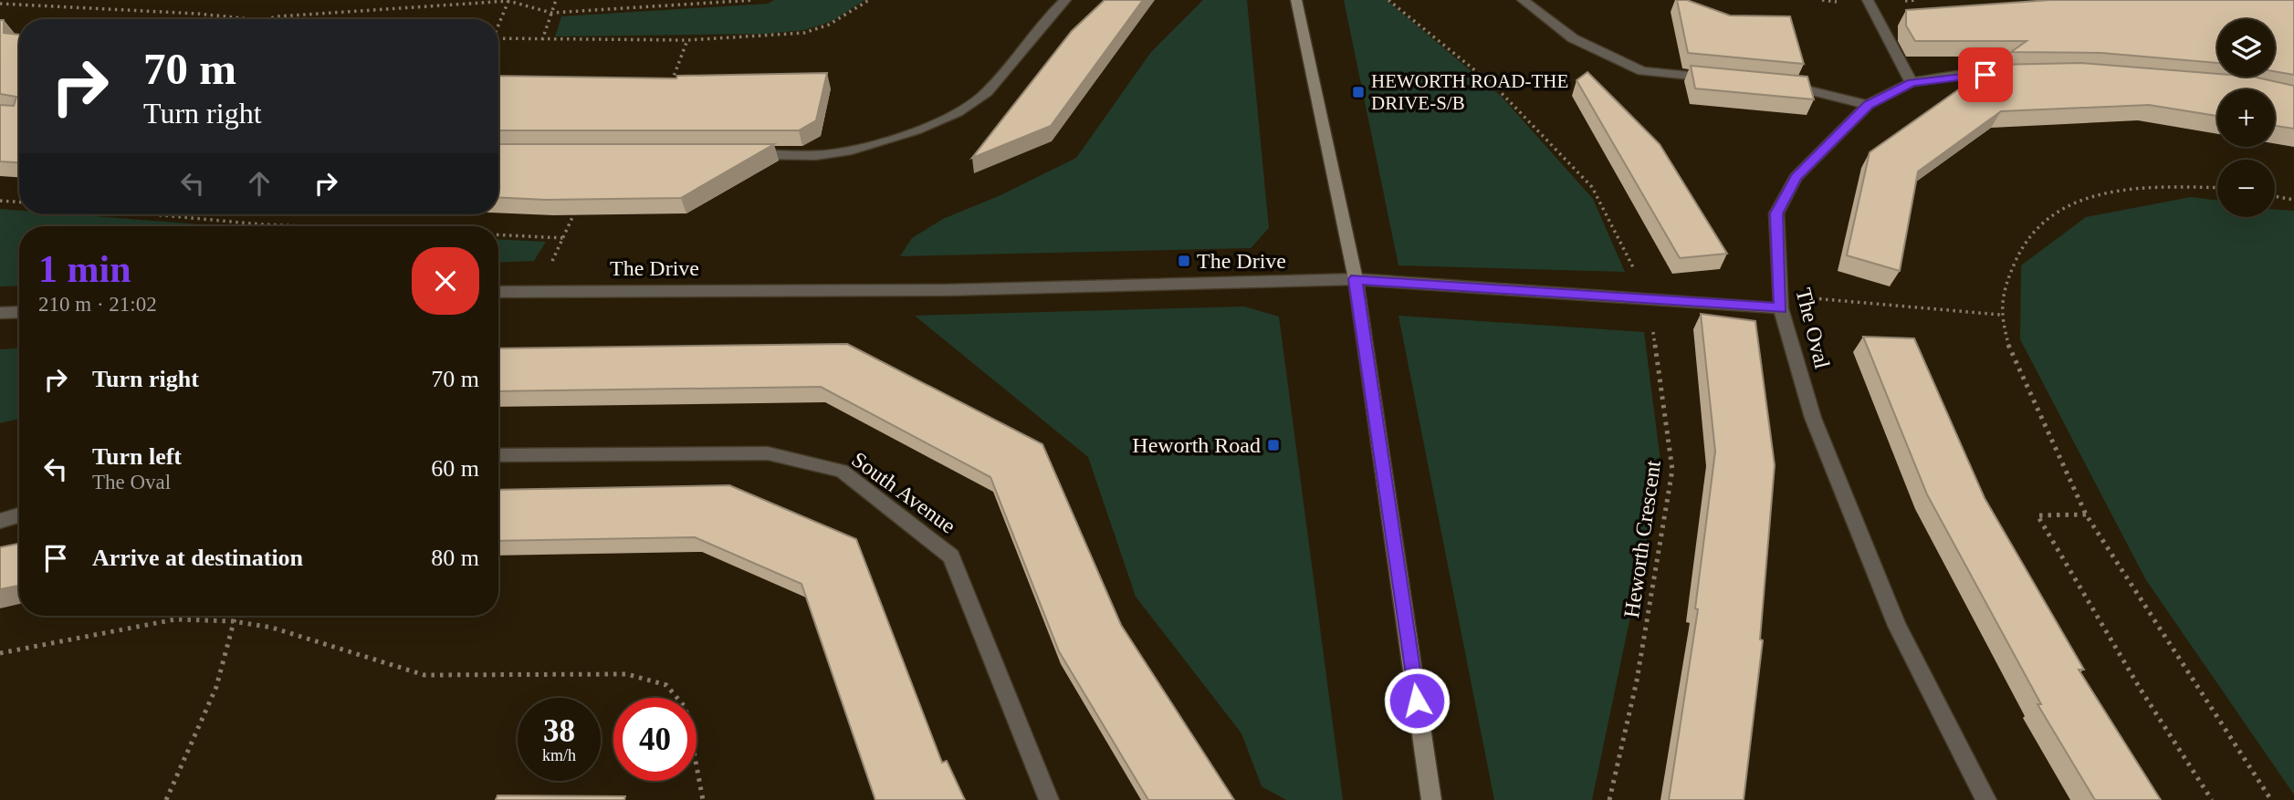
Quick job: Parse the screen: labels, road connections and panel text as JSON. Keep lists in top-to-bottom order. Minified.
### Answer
{"streets":{"street":["The Drive","The Oval","South Avenue"],"path":["Heworth Crescent"]},"crossings":[["The Drive","The Oval"],["The Drive","Heworth Crescent"]],"places":{"transit":["HEWORTH ROAD-THE DRIVE-S/B","The Drive","Heworth Road"]},"page":{"map_buttons":["+","−"],"turn":["70 m","Turn right"],"heading":["1 min","210 m · 21:02"],"list":[{"name":"Turn right","value":"70 m"},{"name":"Turn left","note":"The Oval","value":"60 m"},{"name":"Arrive at destination","value":"80 m"}],"speed":"38 km/h","limit":"40"}}
